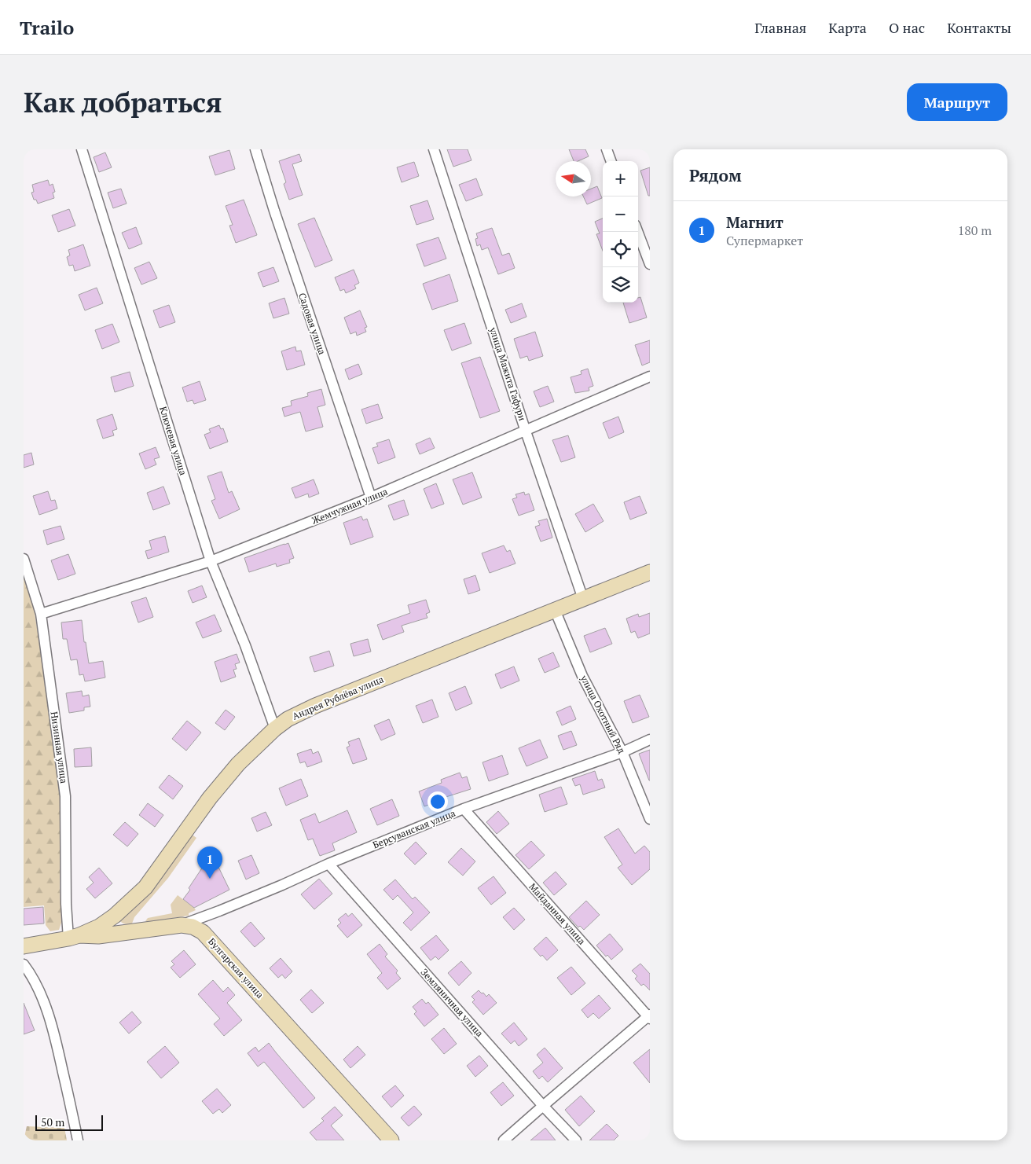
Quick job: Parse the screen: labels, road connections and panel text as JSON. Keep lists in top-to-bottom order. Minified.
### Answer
{"streets":{"street":["Садовая улица","улица Мажита Гафури","Ключевая улица","Жемчужная улица","Андрея Рублёва улица","улица Охотный Ряд","Низинная улица","Берсуванская улица","Майданная улица","Булгарская улица","Земляничная улица"]},"crossings":[["Садовая улица","Жемчужная улица"],["улица Мажита Гафури","Жемчужная улица"],["улица Мажита Гафури","Андрея Рублёва улица"],["Ключевая улица","Жемчужная улица"],["Ключевая улица","Андрея Рублёва улица"],["Жемчужная улица","Низинная улица"],["Андрея Рублёва улица","улица Охотный Ряд"],["Андрея Рублёва улица","Низинная улица"],["Андрея Рублёва улица","Булгарская улица"],["улица Охотный Ряд","Берсуванская улица"],["Низинная улица","Булгарская улица"],["Берсуванская улица","Майданная улица"],["Берсуванская улица","Булгарская улица"],["Берсуванская улица","Земляничная улица"]],"scale_bar":"50 m","north":"left","page":{"header":"Trailo","nav":["Главная","Карта","О нас","Контакты"],"buttons":"Маршрут","title":"Как добраться","heading":"Рядом","map_buttons":["+","−"],"list":[{"mark":"1","name":"Магнит","note":"Супермаркет","value":"180 m"}],"pins":"1","scale":"50 m"}}
